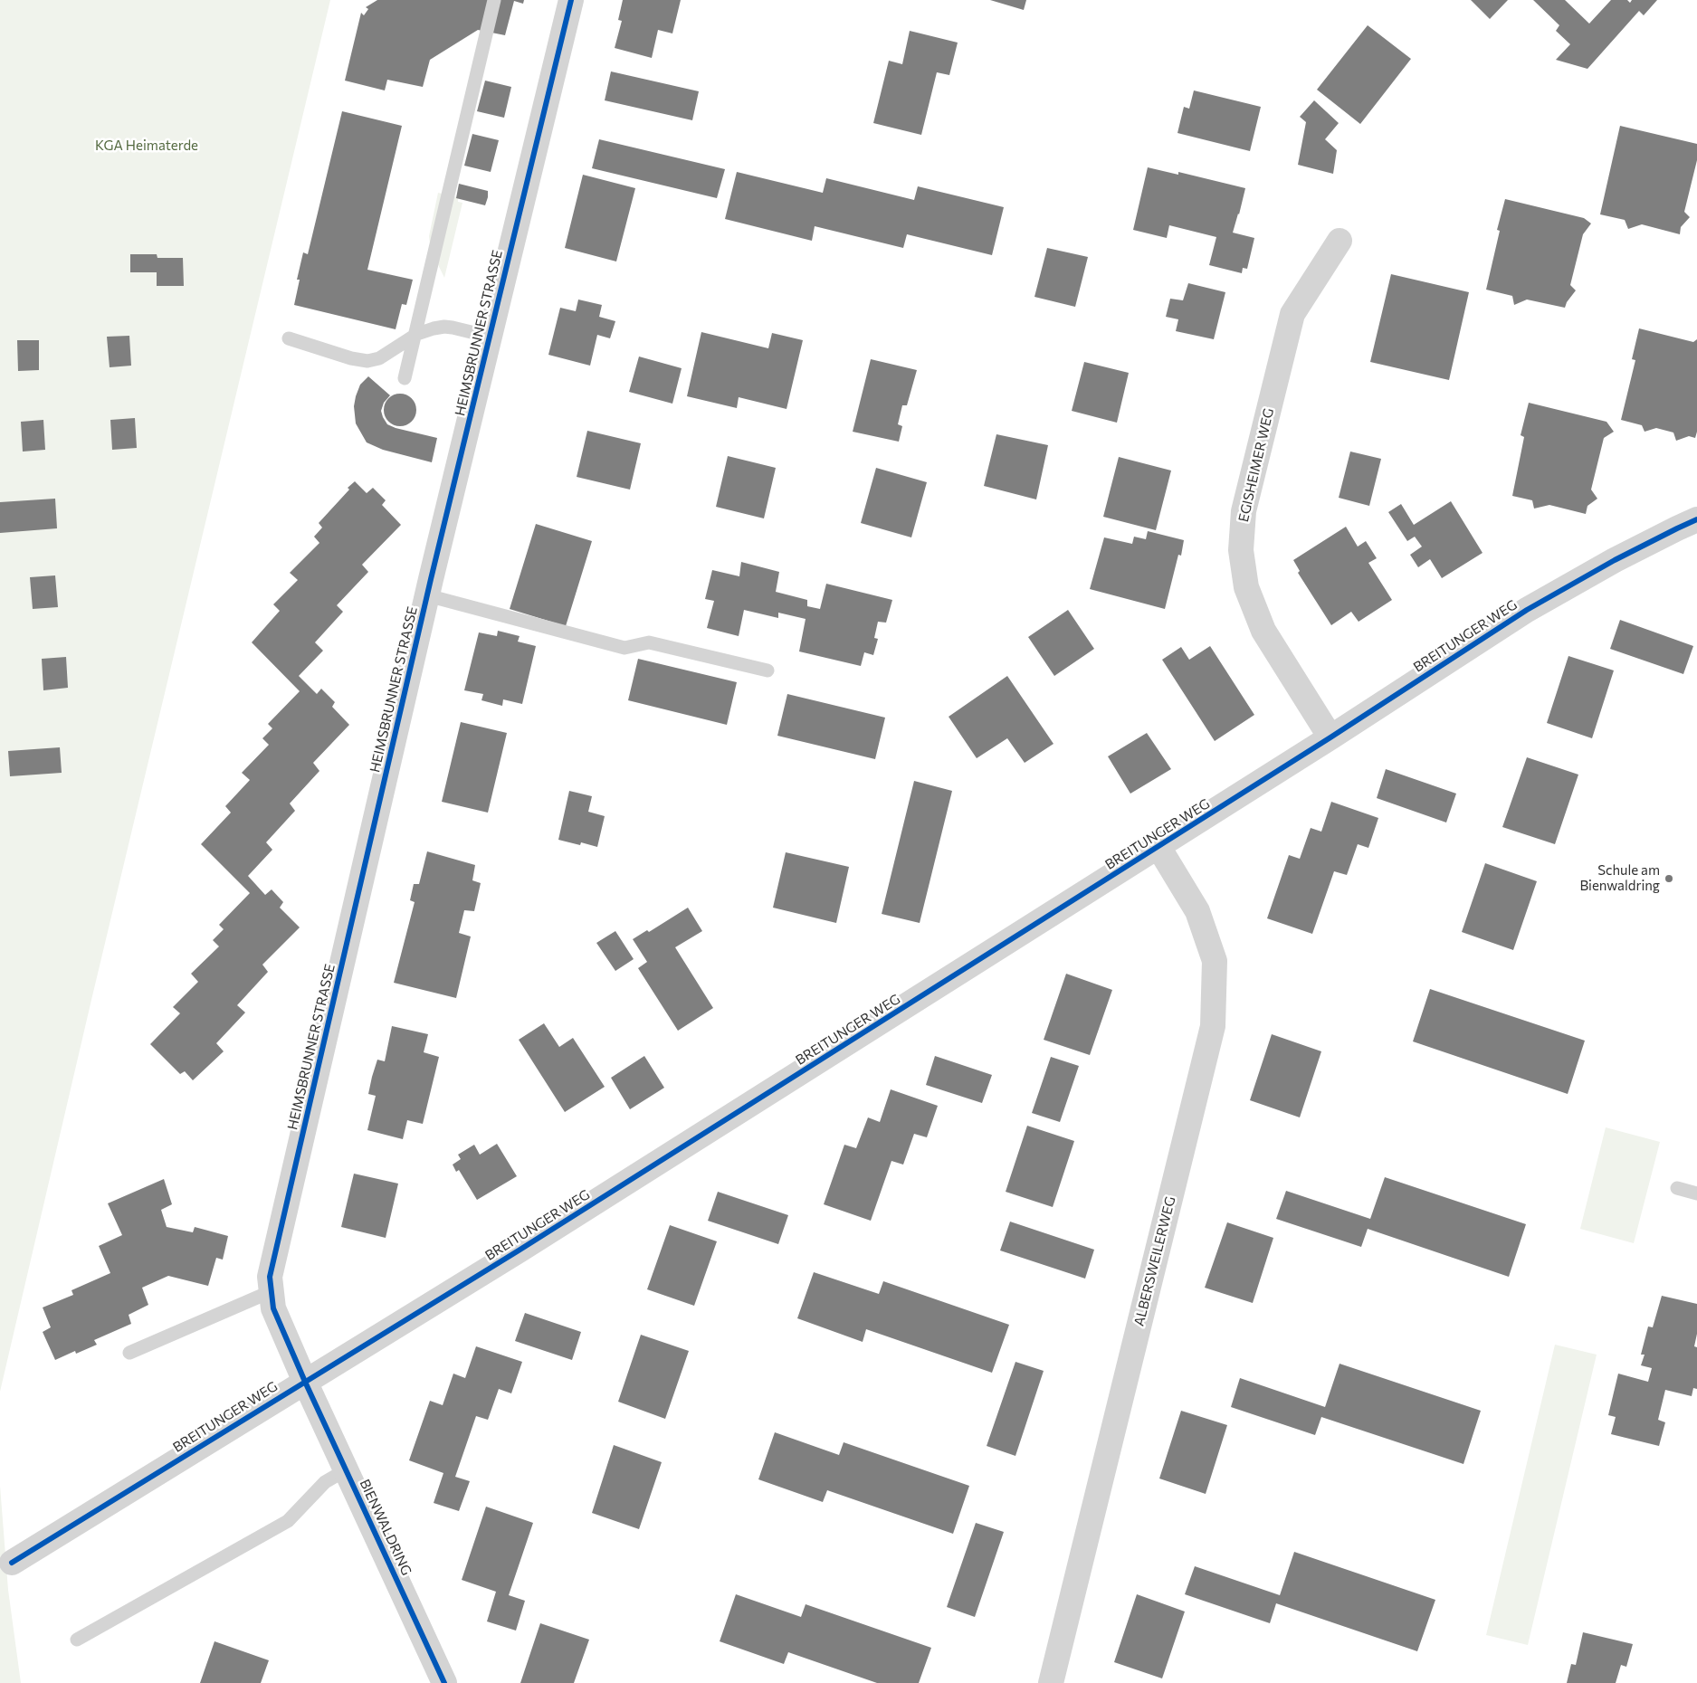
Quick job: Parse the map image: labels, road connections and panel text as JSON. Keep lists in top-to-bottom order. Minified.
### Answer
{"streets":{"street":["HEIMSBRUNNER STRASSE","EGISHEIMER WEG","BREITUNGER WEG","ALBERSWEILERWEG","BIENWALDRING"]},"crossings":[["HEIMSBRUNNER STRASSE","BREITUNGER WEG"],["HEIMSBRUNNER STRASSE","BIENWALDRING"],["EGISHEIMER WEG","BREITUNGER WEG"],["BREITUNGER WEG","ALBERSWEILERWEG"],["BREITUNGER WEG","BIENWALDRING"]],"parks":["KGA Heimaterde"],"places":["Schule am Bienwaldring"]}
